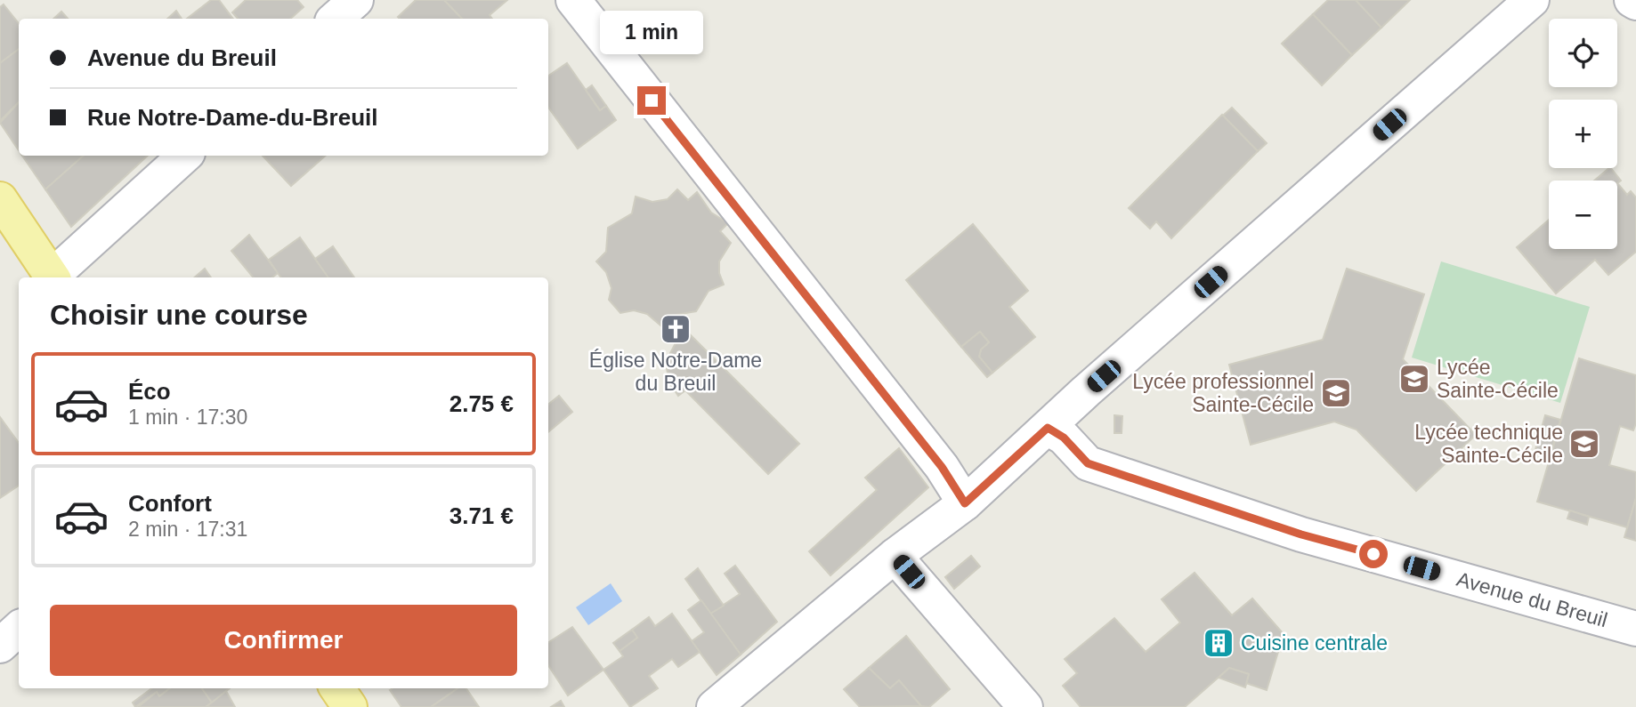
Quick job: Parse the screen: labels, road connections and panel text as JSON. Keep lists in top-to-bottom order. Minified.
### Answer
{"streets":{"street":["Avenue du Breuil"]},"places":{"church":["Église Notre-Dame du Breuil"],"school or university":["Lycée Sainte-Cécile","Lycée professionnel Sainte-Cécile","Lycée technique Sainte-Cécile"],"building":["Cuisine centrale"]},"page":{"bubble":"1 min","map_buttons":["+","−"],"banner":["Avenue du Breuil","Rue Notre-Dame-du-Breuil"],"heading":"Choisir une course","list":[{"name":"Éco","note":"1 min · 17:30","value":"2.75 €"},{"name":"Confort","note":"2 min · 17:31","value":"3.71 €"}],"buttons":"Confirmer"}}
